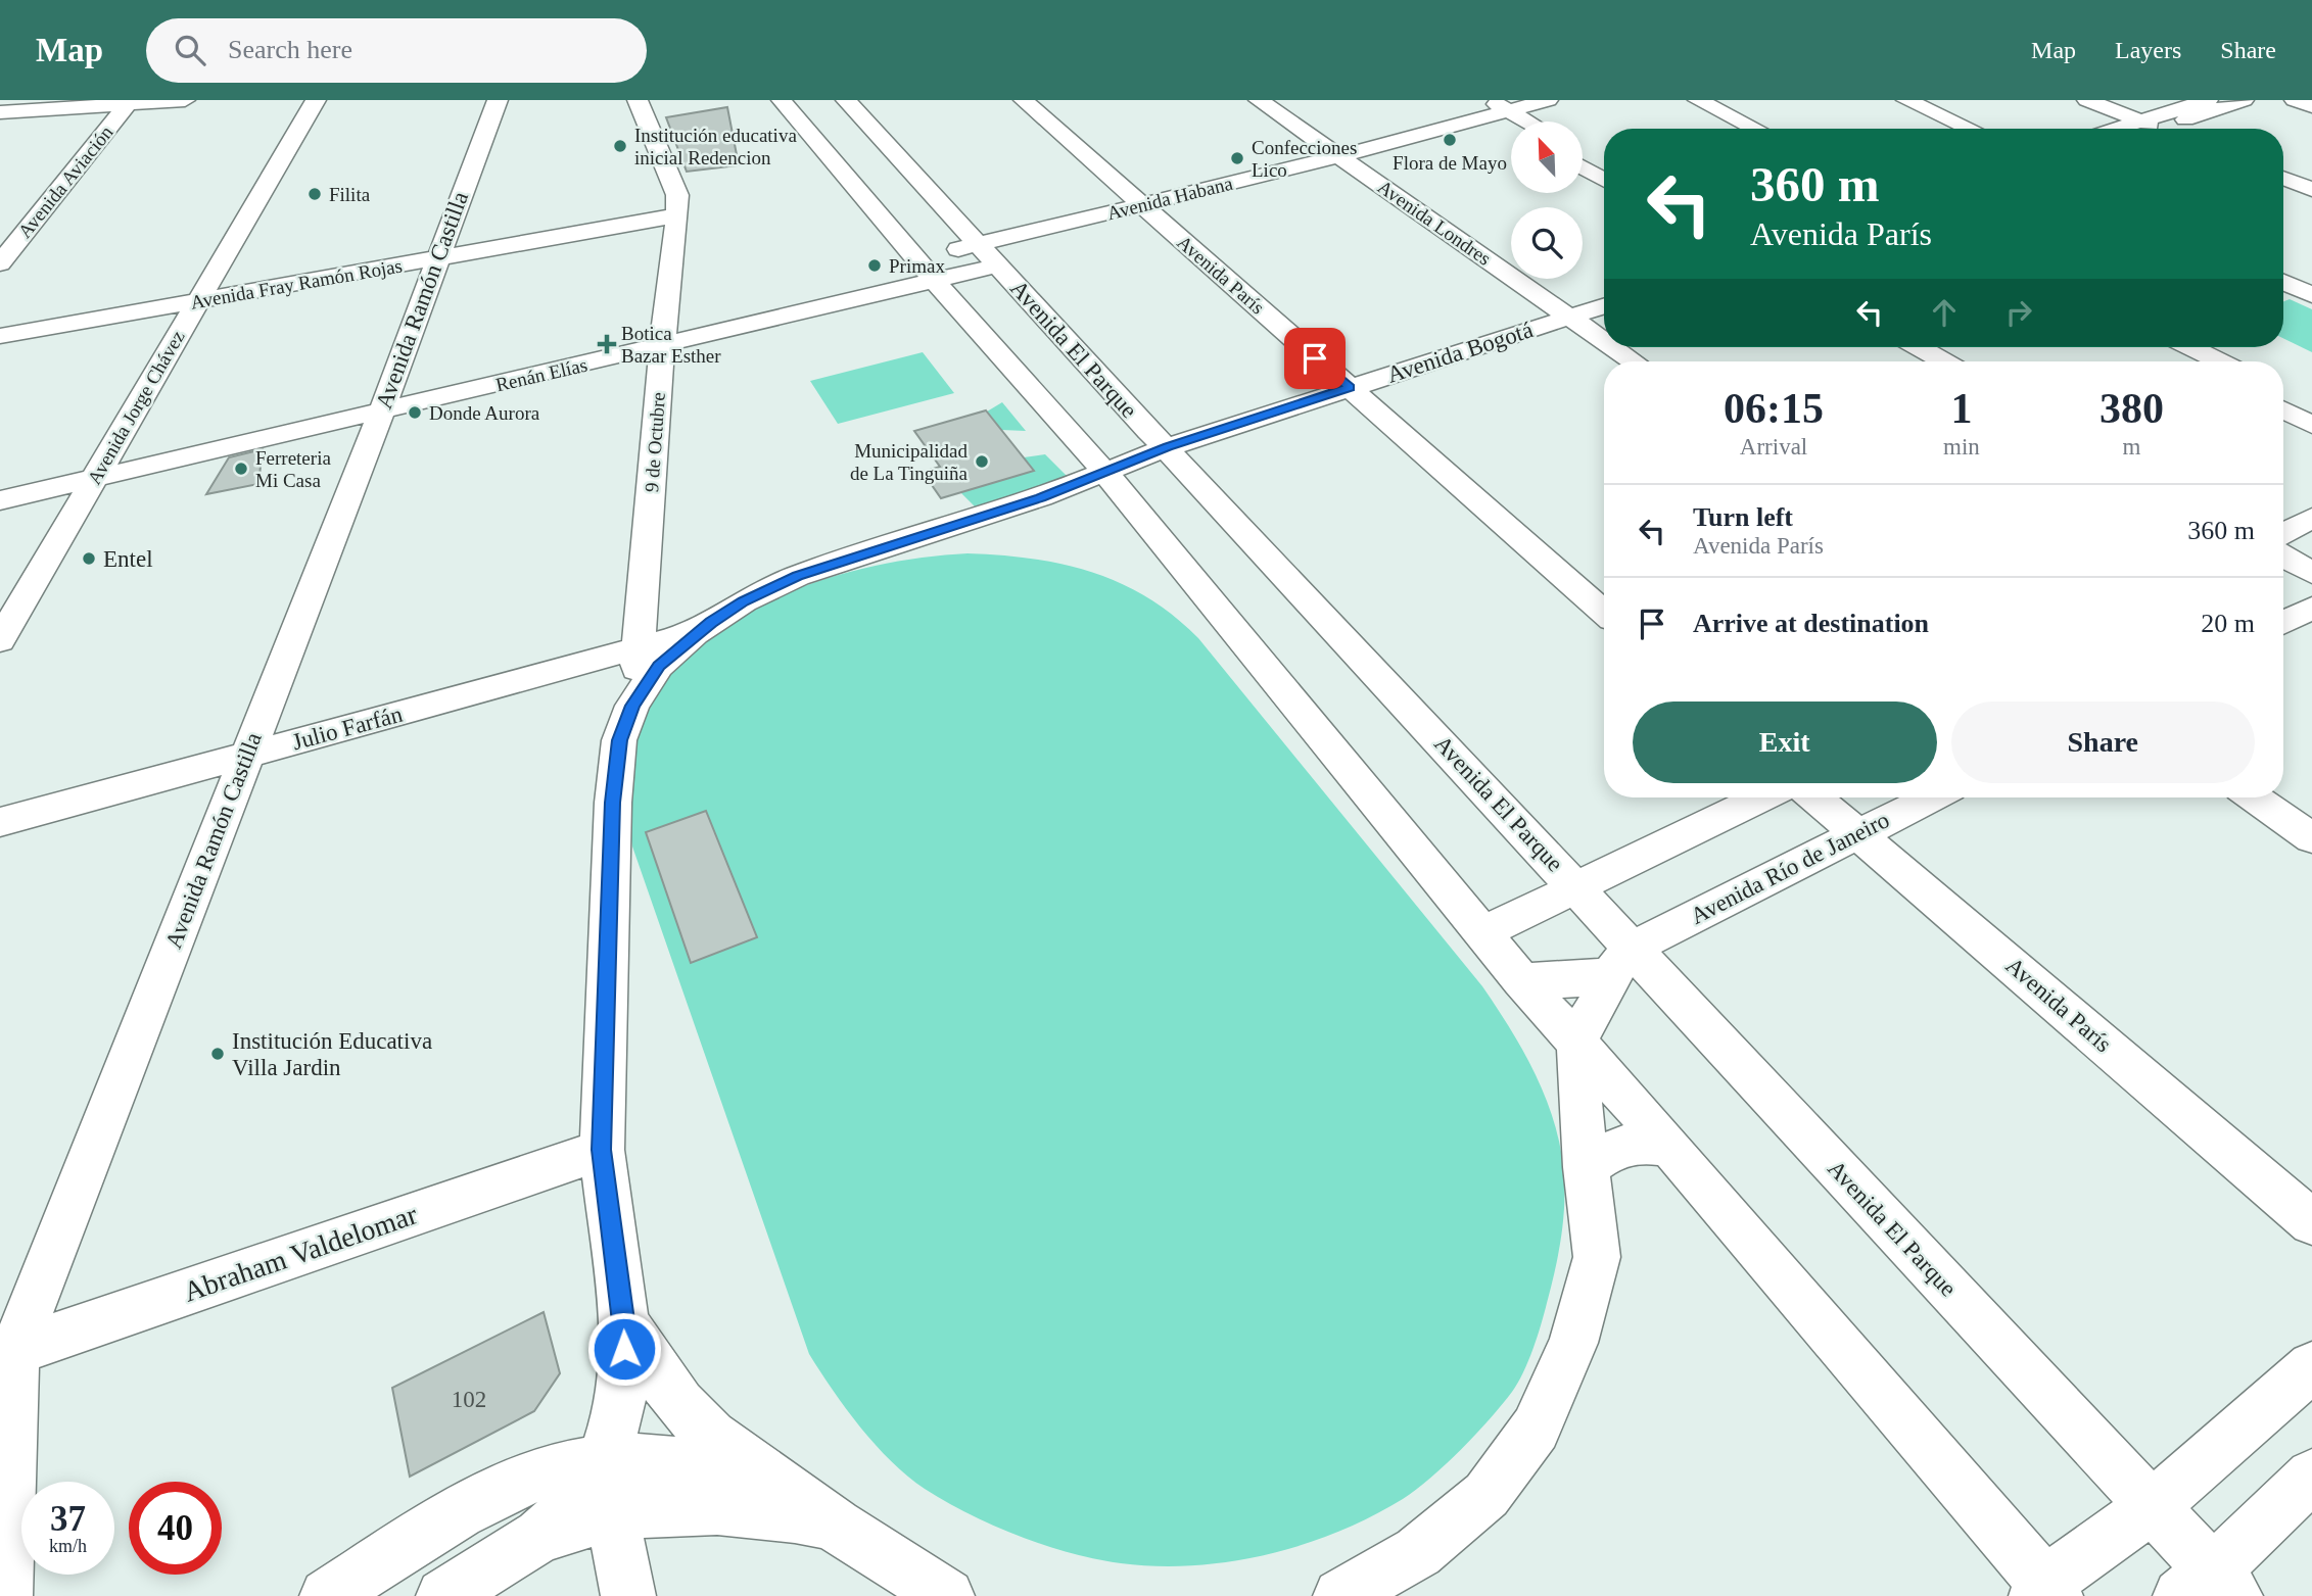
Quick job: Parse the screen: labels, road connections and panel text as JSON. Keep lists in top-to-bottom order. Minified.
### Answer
{"streets":{"street":["Avenida Aviación","Avenida Habana","Avenida Londres","Avenida París","Avenida Fray Ramón Rojas","Avenida Ramón Castilla","Avenida El Parque","Avenida Bogotá","Renán Elías","Avenida Jorge Chávez","9 de Octubre","Julio Farfán","Avenida Río de Janeiro","Abraham Valdelomar"]},"crossings":[["Avenida Habana","Avenida Londres"],["Avenida Habana","Avenida París"],["Avenida Habana","Avenida El Parque"],["Avenida Habana","Renán Elías"],["Avenida Londres","Avenida Bogotá"],["Avenida París","Avenida Bogotá"],["Avenida París","Avenida Río de Janeiro"],["Avenida Fray Ramón Rojas","Avenida Ramón Castilla"],["Avenida Fray Ramón Rojas","Avenida Jorge Chávez"],["Avenida Fray Ramón Rojas","9 de Octubre"],["Avenida Ramón Castilla","Renán Elías"],["Avenida Ramón Castilla","Julio Farfán"],["Avenida Ramón Castilla","Abraham Valdelomar"],["Avenida El Parque","Avenida Bogotá"],["Avenida El Parque","Renán Elías"],["Avenida El Parque","Avenida Río de Janeiro"],["Renán Elías","Avenida Jorge Chávez"],["Renán Elías","9 de Octubre"],["9 de Octubre","Julio Farfán"]],"places":{"other":["Flora de Mayo","Institución educativa inicial Redencion","Confecciones Lico","Filita","Primax","Donde Aurora","Municipalidad de La Tinguiña","Ferreteria Mi Casa","Entel","Institución Educativa Villa Jardin"],"health":["Botica Bazar Esther"]},"house_numbers":["102"],"north":"top left","page":{"header":"Map","search":"Search here","nav":["Map","Layers","Share"],"turn":["360 m","Avenida París"],"eta":["06:15","Arrival","1","min","380","m"],"list":[{"name":"Turn left","note":"Avenida París","value":"360 m"},{"name":"Arrive at destination","value":"20 m"}],"buttons":["Exit","Share"],"speed":"37 km/h","limit":"40"}}
